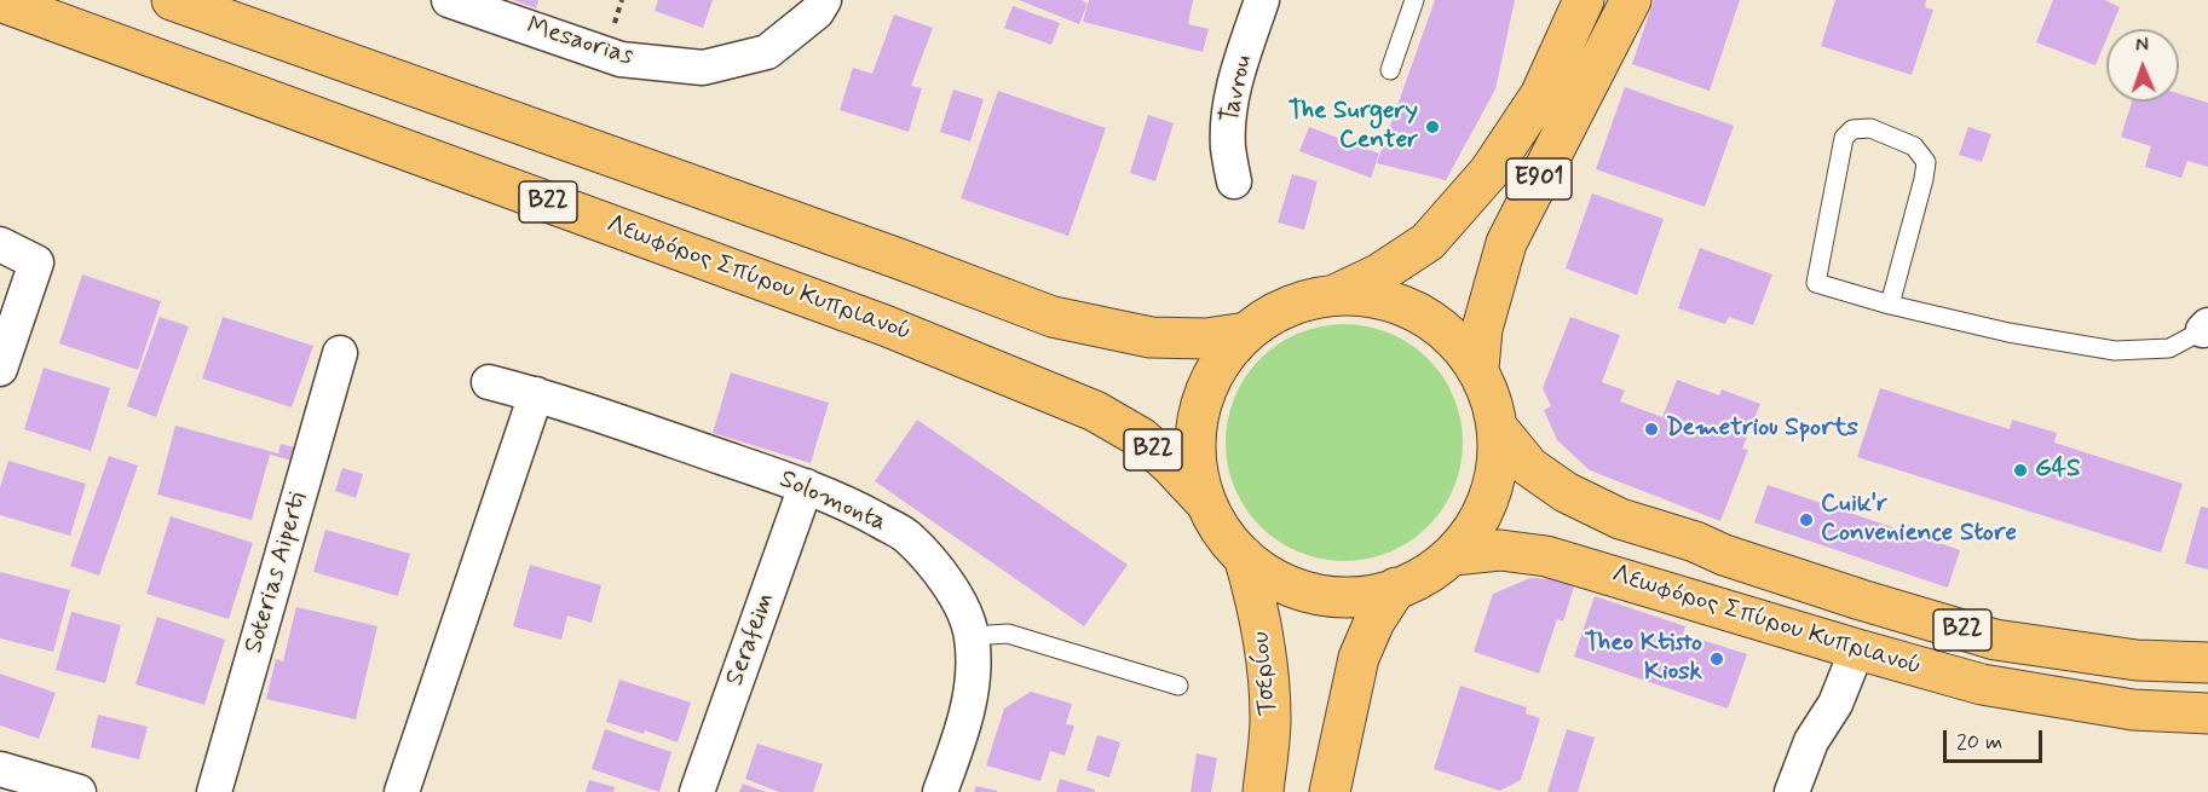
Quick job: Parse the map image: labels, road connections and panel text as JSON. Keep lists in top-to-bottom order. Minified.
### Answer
{"streets":{"main road":["E901","B22","Λεωφόρος Σπύρου Κυπριανού","Τσερίου"],"street":["Mesaorias","Tavrou","Solomonta","Soterias Aiperti","Serafeim"]},"crossings":[["Solomonta","Serafeim"]],"places":["The Surgery Center","Demetriou Sports","G4S","Cuik'r Convenience Store","Theo Ktisto Kiosk"],"scale_bar":"20 m","north":"top"}
